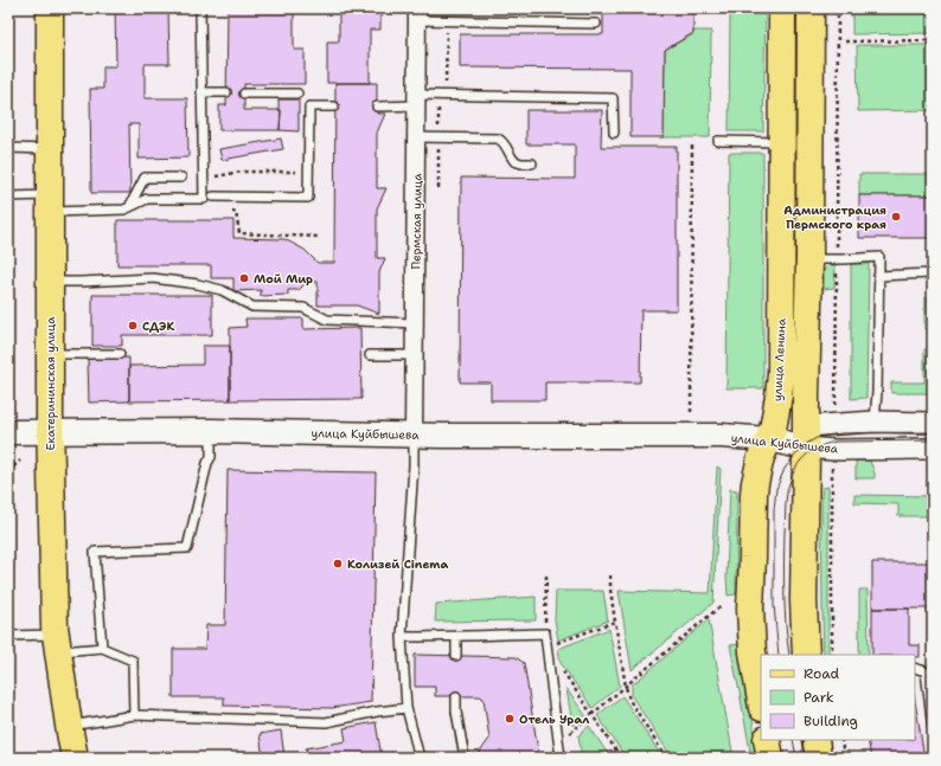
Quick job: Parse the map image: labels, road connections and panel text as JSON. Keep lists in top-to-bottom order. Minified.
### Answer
{"streets":{"main road":["улица Ленина","Екатерининская улица","улица Куйбышева"],"street":["Пермская улица"]},"crossings":[["Пермская улица","улица Куйбышева"],["улица Ленина","улица Куйбышева"],["Екатерининская улица","улица Куйбышева"]],"places":["Администрация Пермского края","Мой Мир","СДЭК","Колизей Cinema","Отель Урал"],"legend":["Road","Park","Building"]}
